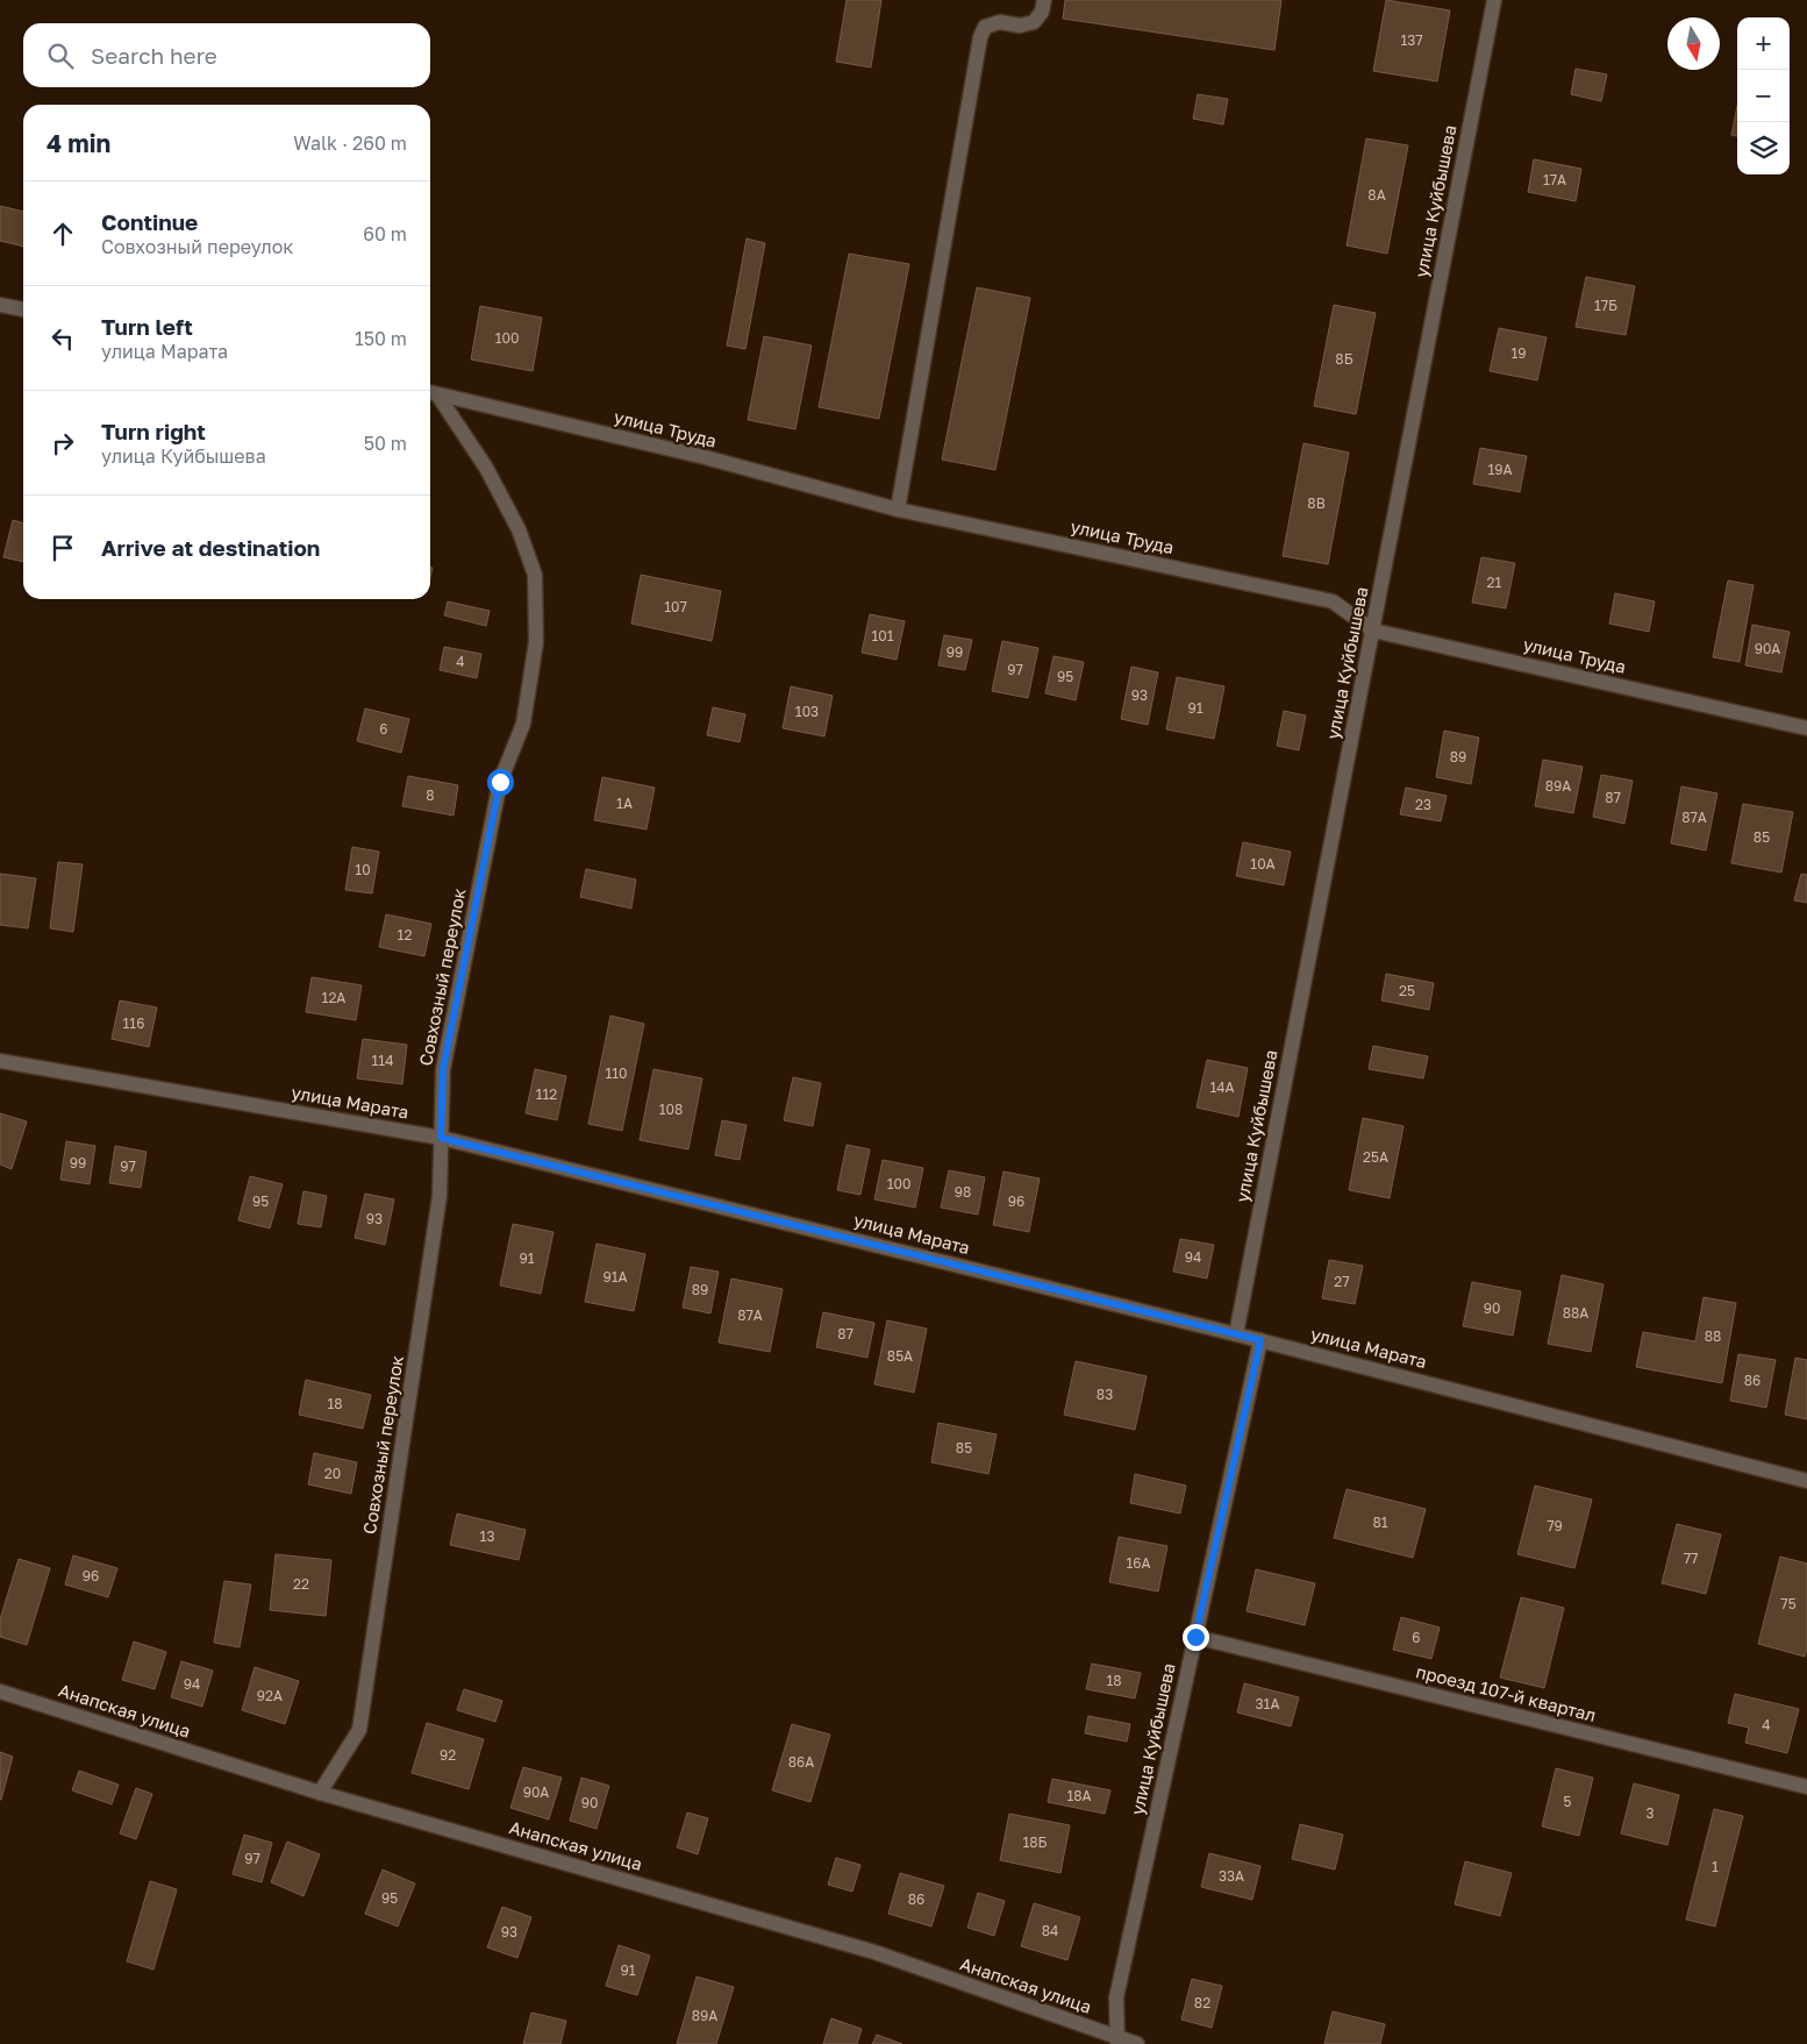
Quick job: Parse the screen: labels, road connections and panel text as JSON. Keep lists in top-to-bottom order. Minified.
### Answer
{"streets":{"street":["улица Куйбышева","улица Труда","Совхозный переулок","улица Марата","проезд 107-й квартал","Анапская улица"]},"crossings":[["улица Куйбышева","улица Труда"],["улица Куйбышева","улица Марата"],["улица Куйбышева","проезд 107-й квартал"],["улица Куйбышева","Анапская улица"],["улица Труда","Совхозный переулок"],["Совхозный переулок","улица Марата"],["Совхозный переулок","Анапская улица"]],"house_numbers":["137","17А","8А","17Б","100","19","8Б","19А","8В","21","107","101","90А","99","4","97","95","93","91","103","6","89","89А","8","87","1А","23","87А","85","10А","10","12","25","12А","116","114","110","14А","112","108","25А","99","97","100","98","95","96","93","94","91","91А","27","89","90","88А","87А","87","88","85А","86","83","18","85","20","81","79","13","77","16А","96","22","75","6","18","94","92А","31А","4","92","86А","90А","18А","5","90","3","18Б","97","1","33А","95","86","84","93","91","82","89А"],"north":"bottom","page":{"map_buttons":["+","−"],"search":"Search here","heading":["4 min","Walk · 260 m"],"list":[["Continue","Совхозный переулок","60 m"],["Turn left","улица Марата","150 m"],["Turn right","улица Куйбышева","50 m"],"Arrive at destination"]}}
